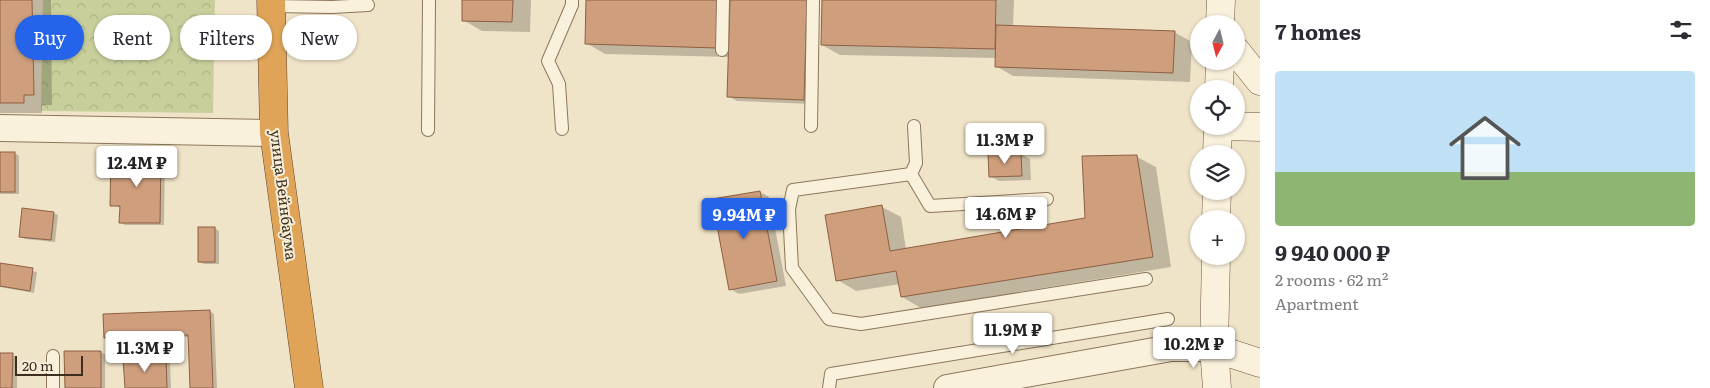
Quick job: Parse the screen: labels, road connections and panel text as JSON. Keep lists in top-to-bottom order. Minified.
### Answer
{"streets":{"highway":["улица Вейнбаума"]},"scale_bar":"20 m","north":"bottom","page":{"heading":"7 homes","map_buttons":"+","chip":["Buy","Rent","Filters","New"],"list":[{"name":"9 940 000 ₽","note":"2 rooms · 62 m² · Apartment"}],"price":["11.3M ₽","12.4M ₽","14.6M ₽","9.94M ₽","11.9M ₽","10.2M ₽","11.3M ₽"],"scale":"20 m"}}
